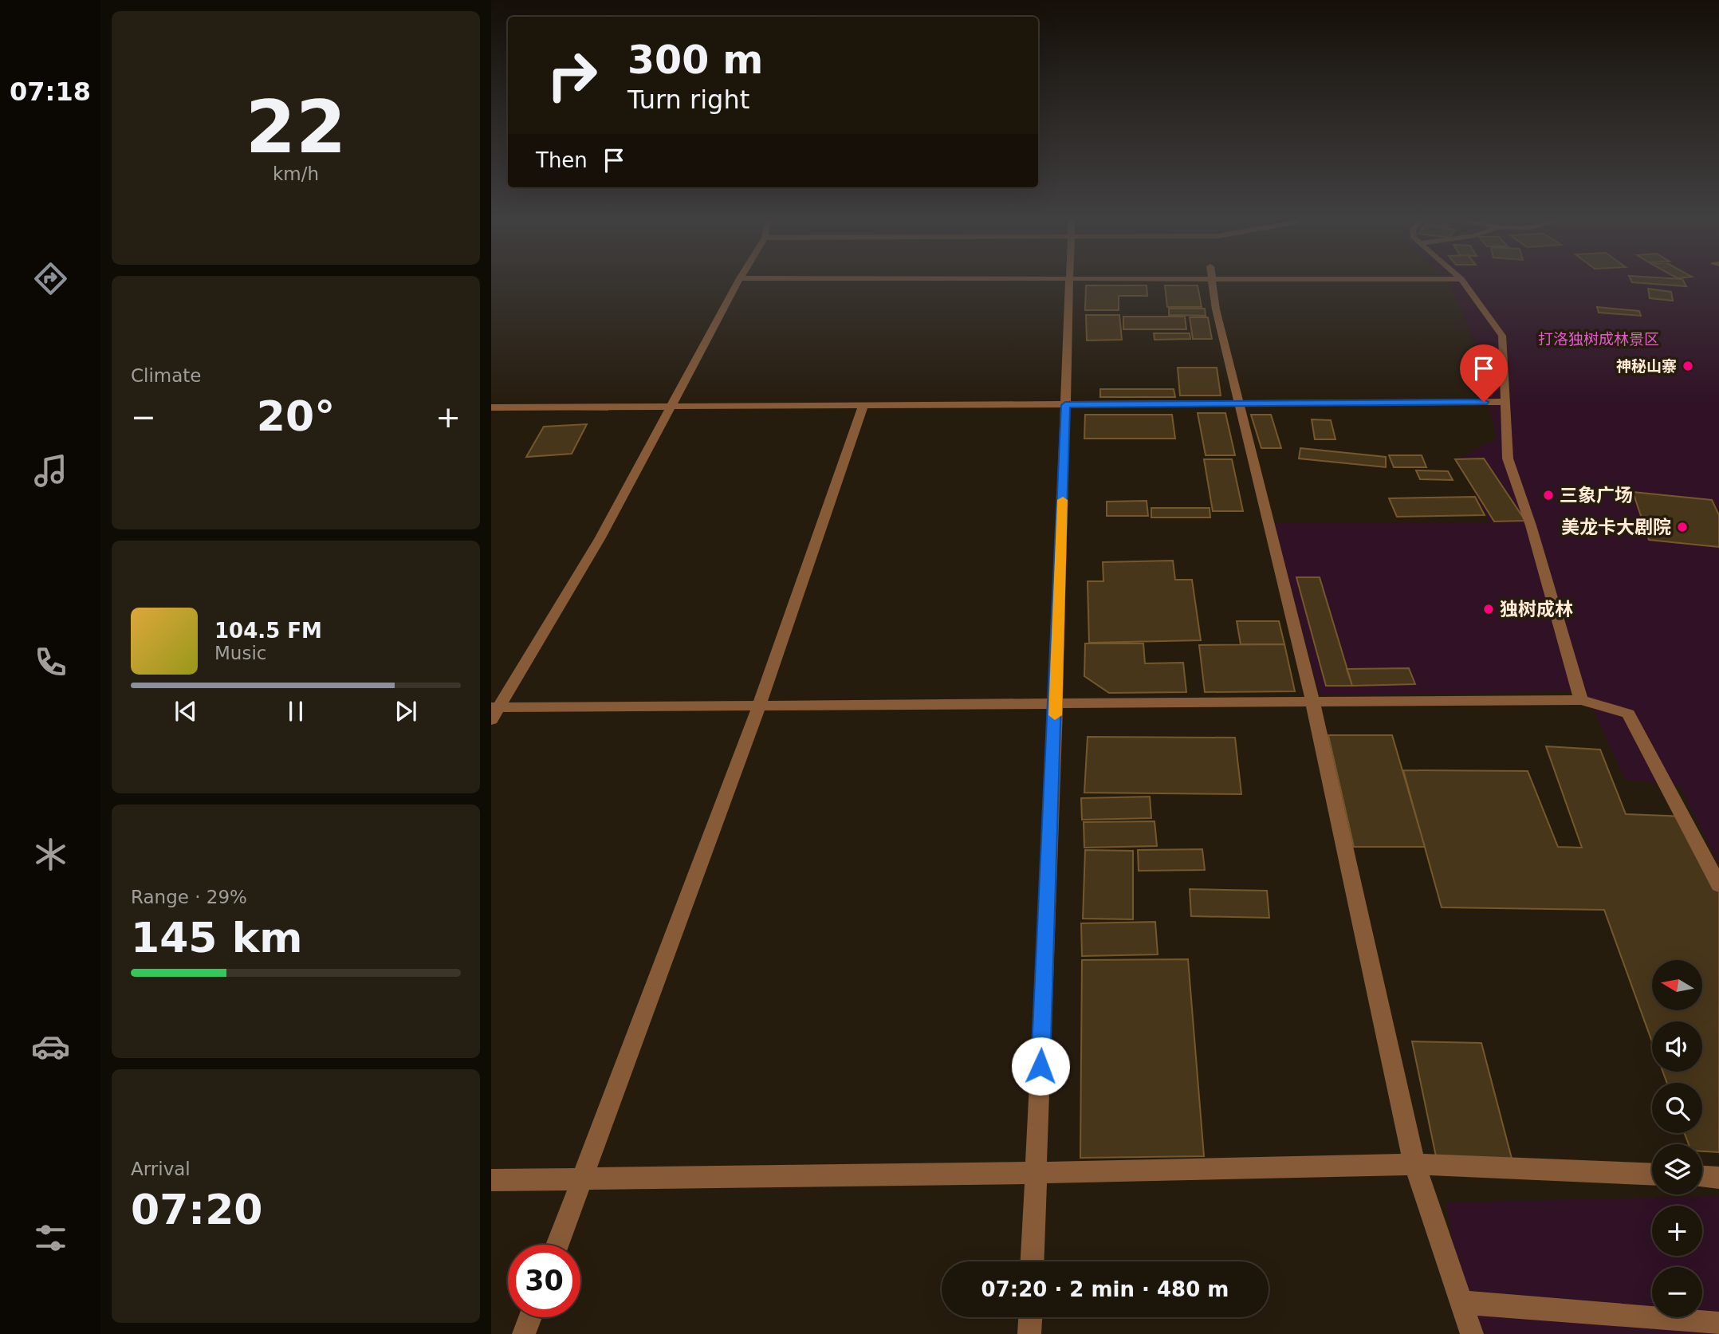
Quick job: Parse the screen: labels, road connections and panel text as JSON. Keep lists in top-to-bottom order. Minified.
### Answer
{"parks":["打洛独树成林景区"],"places":["神秘山寨","三象广场","美龙卡大剧院","独树成林"],"north":"left","page":{"tabs":"07:18","tile":[["22","km/h"],"Climate",["Range · 29%","145 km"],["Arrival","07:20"]],"turn":["300 m","Turn right"],"then":"Then","heat":["−","20°","+"],"song":["104.5 FM","Music"],"map_buttons":["+","−"],"limit":"30","trip":"07:20 · 2 min · 480 m"}}
